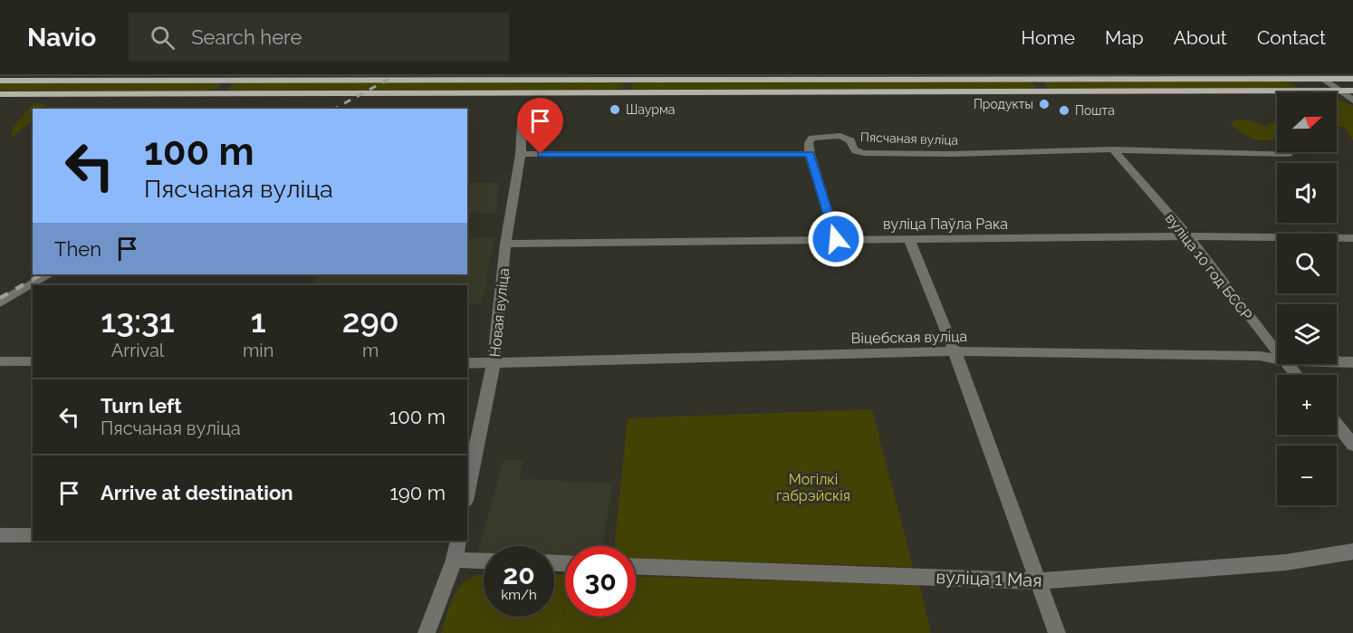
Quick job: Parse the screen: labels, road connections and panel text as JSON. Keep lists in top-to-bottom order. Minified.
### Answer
{"streets":{"street":["Пясчаная вуліца","вуліца Паўла Рака","вуліца 10 год БССР","Новая вуліца","Віцебская вуліца","вуліца 1 Мая"]},"crossings":[["Пясчаная вуліца","вуліца 10 год БССР"],["вуліца Паўла Рака","вуліца 10 год БССР"],["вуліца Паўла Рака","Новая вуліца"],["Новая вуліца","Віцебская вуліца"]],"parks":["Могілкі габрэйскія"],"places":["Продукты","Шаурма","Пошта"],"north":"right","page":{"header":"Navio","search":"Search here","nav":["Home","Map","About","Contact"],"map_buttons":["+","−"],"turn":["100 m","Пясчаная вуліца"],"then":"Then","eta":["13:31","Arrival","1","min","290","m"],"list":[{"name":"Turn left","note":"Пясчаная вуліца","value":"100 m"},{"name":"Arrive at destination","value":"190 m"}],"speed":"20 km/h","limit":"30"}}
